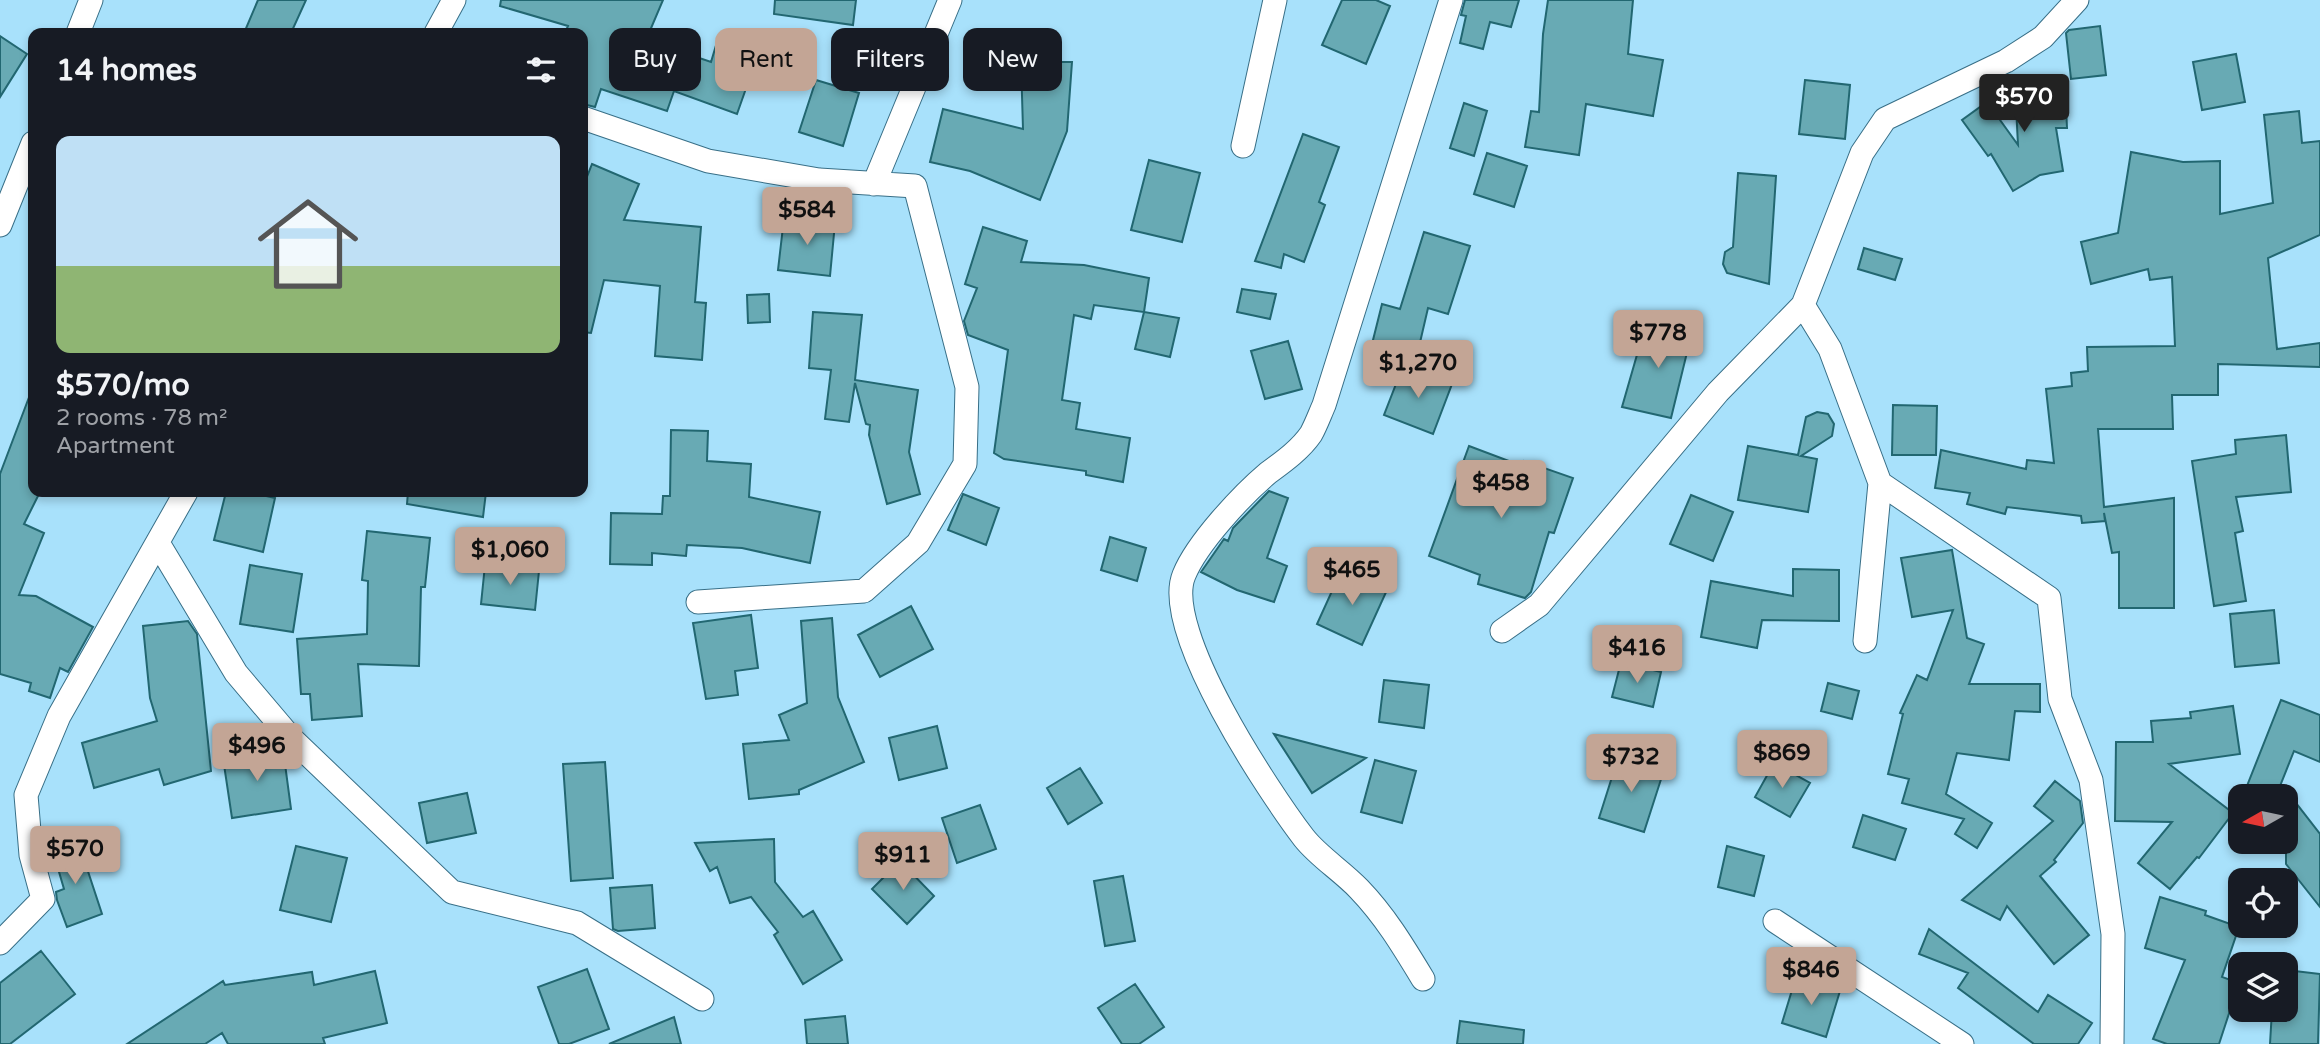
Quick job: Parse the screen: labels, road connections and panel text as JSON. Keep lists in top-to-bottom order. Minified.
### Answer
{"north":"left","page":{"chip":["Buy","Rent","Filters","New"],"heading":"14 homes","price":["$570","$584","$778","$1,270","$458","$1,060","$465","$416","$496","$869","$732","$570","$911","$846"],"list":[{"name":"$570/mo","note":"2 rooms · 78 m² · Apartment"}]}}
